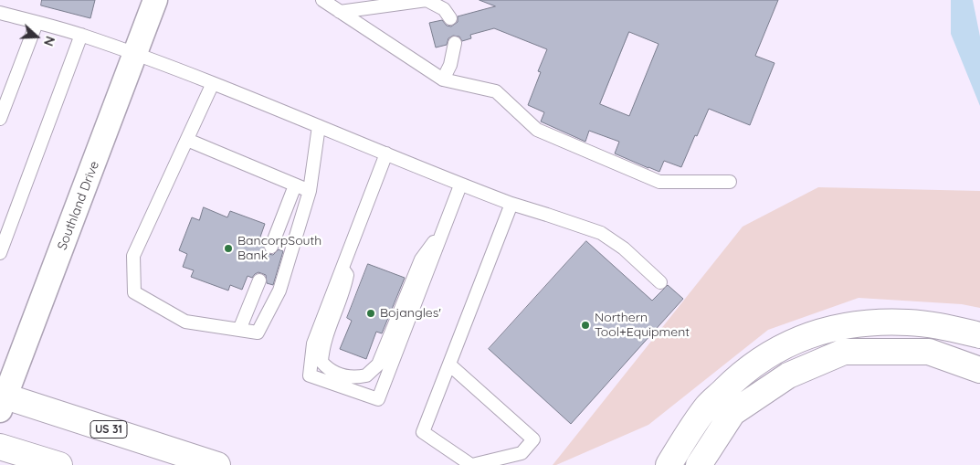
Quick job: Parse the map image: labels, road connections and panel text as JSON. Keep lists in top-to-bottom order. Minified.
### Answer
{"streets":{"main road":["US 31"],"street":["Southland Drive"]},"crossings":[["Southland Drive","US 31"]],"places":["BancorpSouth Bank","Bojangles'","Northern Tool+Equipment"],"north":"right"}
